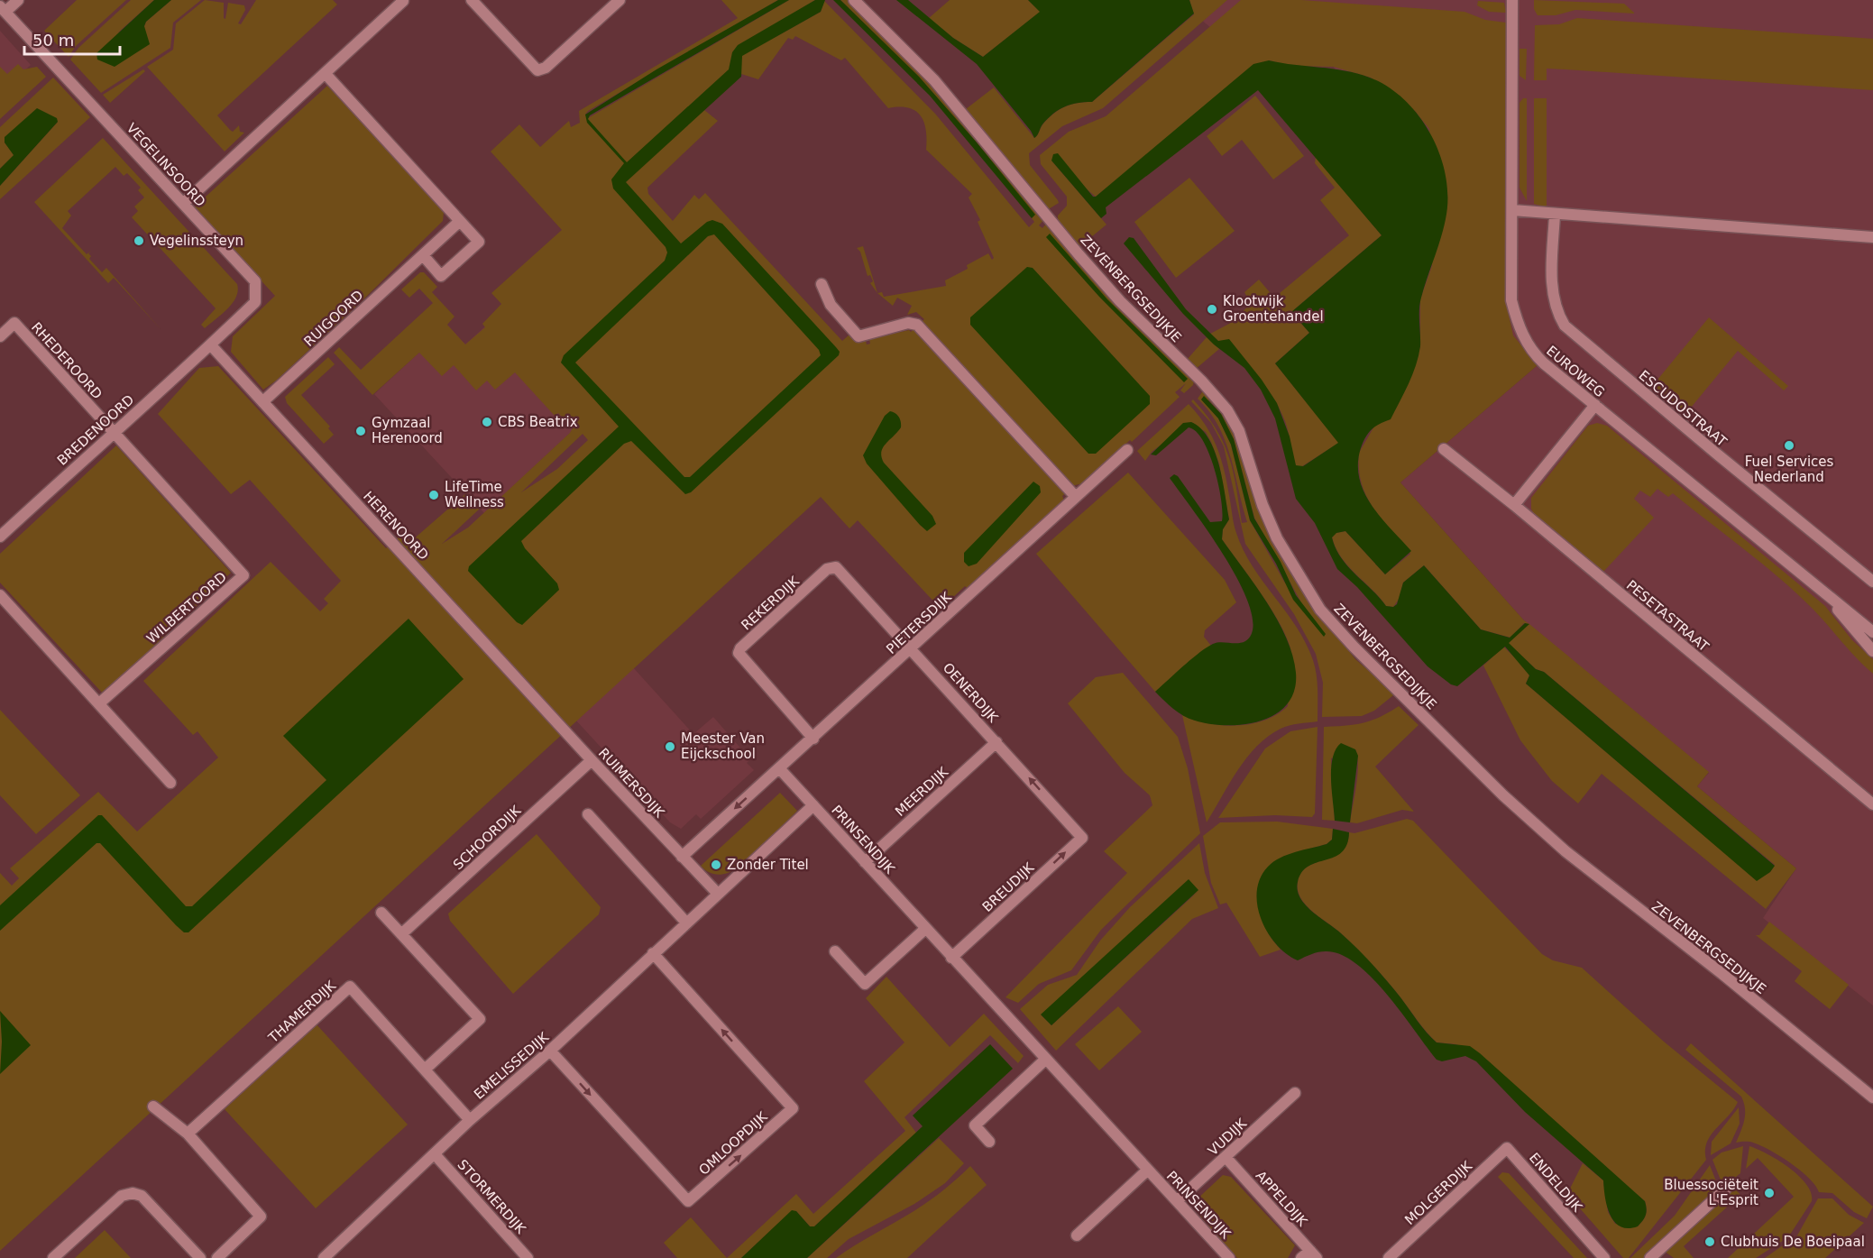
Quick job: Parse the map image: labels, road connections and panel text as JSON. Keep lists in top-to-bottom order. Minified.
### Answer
{"streets":{"street":["VEGELINSOORD","ZEVENBERGSEDIJKJE","RUIGOORD","RHEDEROORD","EUROWEG","ESCUDOSTRAAT","BREDENOORD","HERENOORD","REKERDIJK","WILBERTOORD","PESETASTRAAT","PIETERSDIJK","OENERDIJK","RUIMERSDIJK","MEERDIJK","SCHOORDIJK","PRINSENDIJK","BREUDIJK","THAMERDIJK","EMELISSEDIJK","VUDIJK","OMLOOPDIJK","ENDELDIJK","MOLGERDIJK","STORMERDIJK","APPELDIJK"]},"crossings":[["VEGELINSOORD","BREDENOORD"],["VEGELINSOORD","HERENOORD"],["RUIGOORD","HERENOORD"],["RHEDEROORD","BREDENOORD"],["RHEDEROORD","WILBERTOORD"],["BREDENOORD","HERENOORD"],["BREDENOORD","WILBERTOORD"],["HERENOORD","RUIMERSDIJK"],["REKERDIJK","PIETERSDIJK"],["REKERDIJK","OENERDIJK"],["PIETERSDIJK","OENERDIJK"],["PIETERSDIJK","PRINSENDIJK"],["OENERDIJK","MEERDIJK"],["OENERDIJK","BREUDIJK"],["RUIMERSDIJK","SCHOORDIJK"],["RUIMERSDIJK","EMELISSEDIJK"],["MEERDIJK","PRINSENDIJK"],["PRINSENDIJK","BREUDIJK"],["PRINSENDIJK","VUDIJK"],["THAMERDIJK","EMELISSEDIJK"],["EMELISSEDIJK","OMLOOPDIJK"],["EMELISSEDIJK","STORMERDIJK"],["VUDIJK","APPELDIJK"],["ENDELDIJK","MOLGERDIJK"]],"one_way":["BREUDIJK"],"places":["Vegelinssteyn","Klootwijk Groentehandel","CBS Beatrix","Gymzaal Herenoord","Fuel Services Nederland","LifeTime Wellness","Meester Van Eijckschool","Zonder Titel","Bluessociëteit L'Esprit","Clubhuis De Boeipaal"],"scale_bar":"50 m"}
